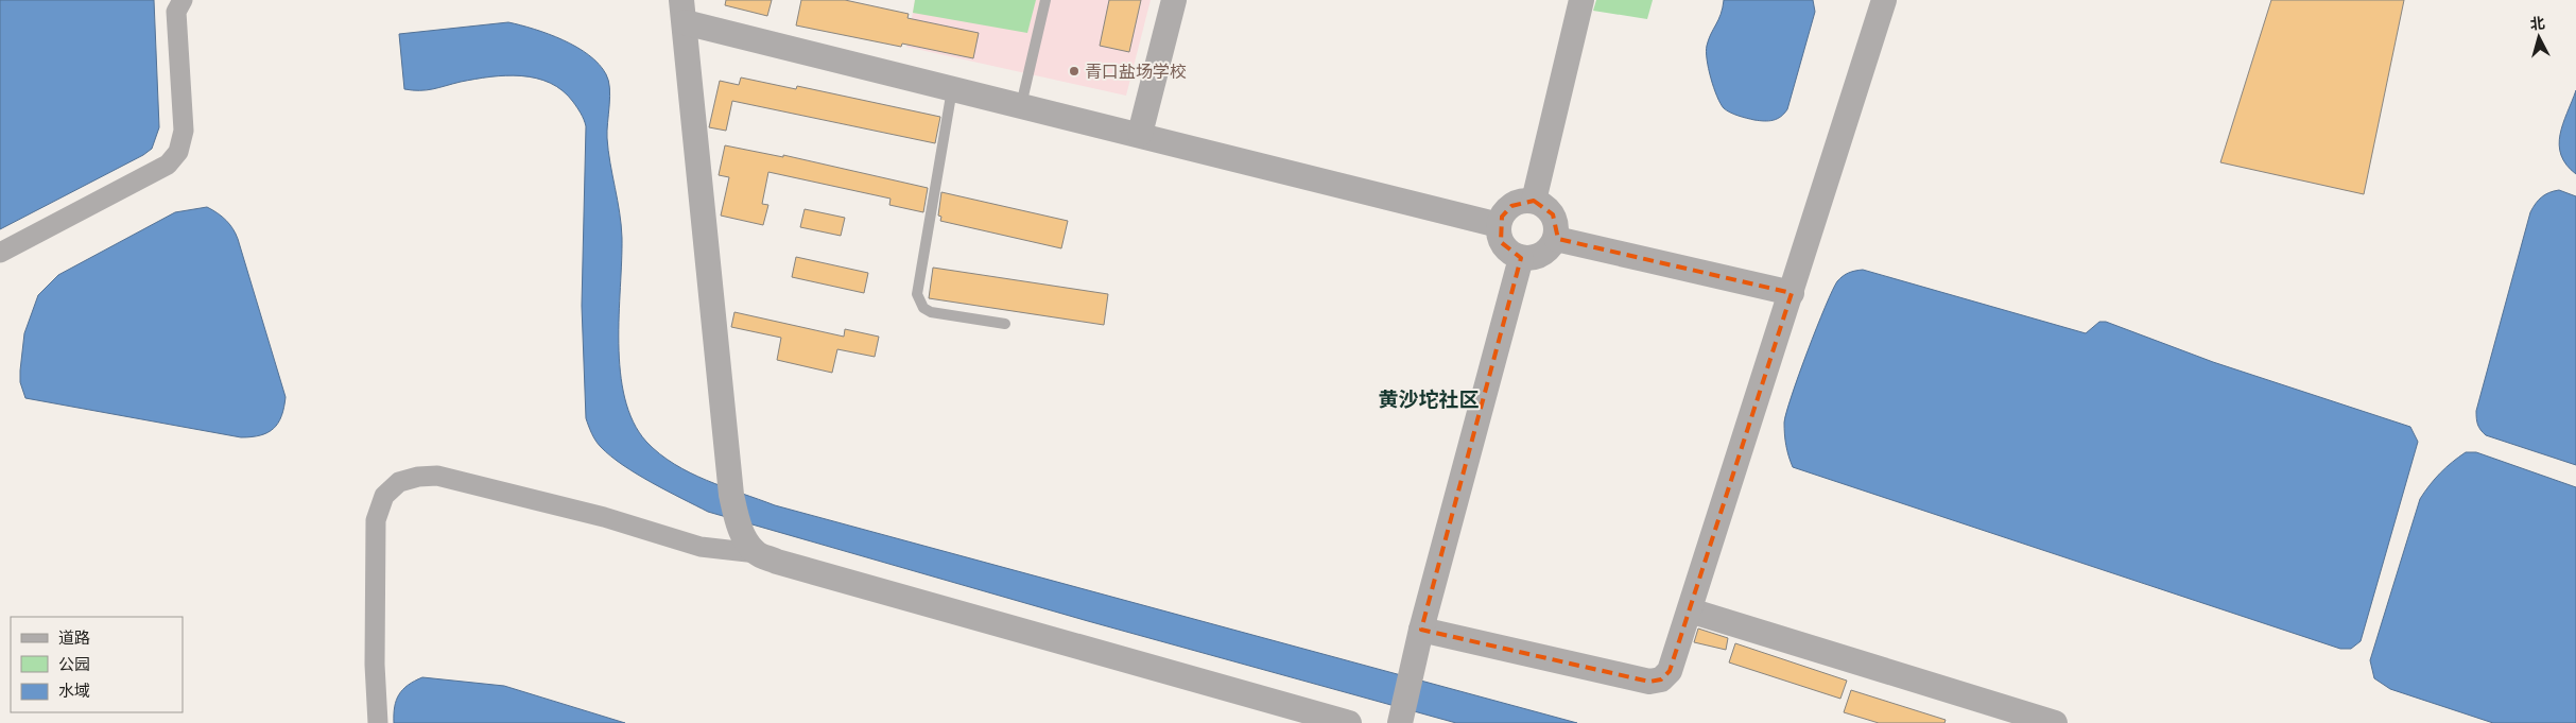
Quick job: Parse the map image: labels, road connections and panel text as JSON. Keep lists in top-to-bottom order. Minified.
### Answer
{"districts":["黄沙坨社区"],"places":["青口盐场学校"],"legend":["道路","公园","水域"],"north":"top"}
